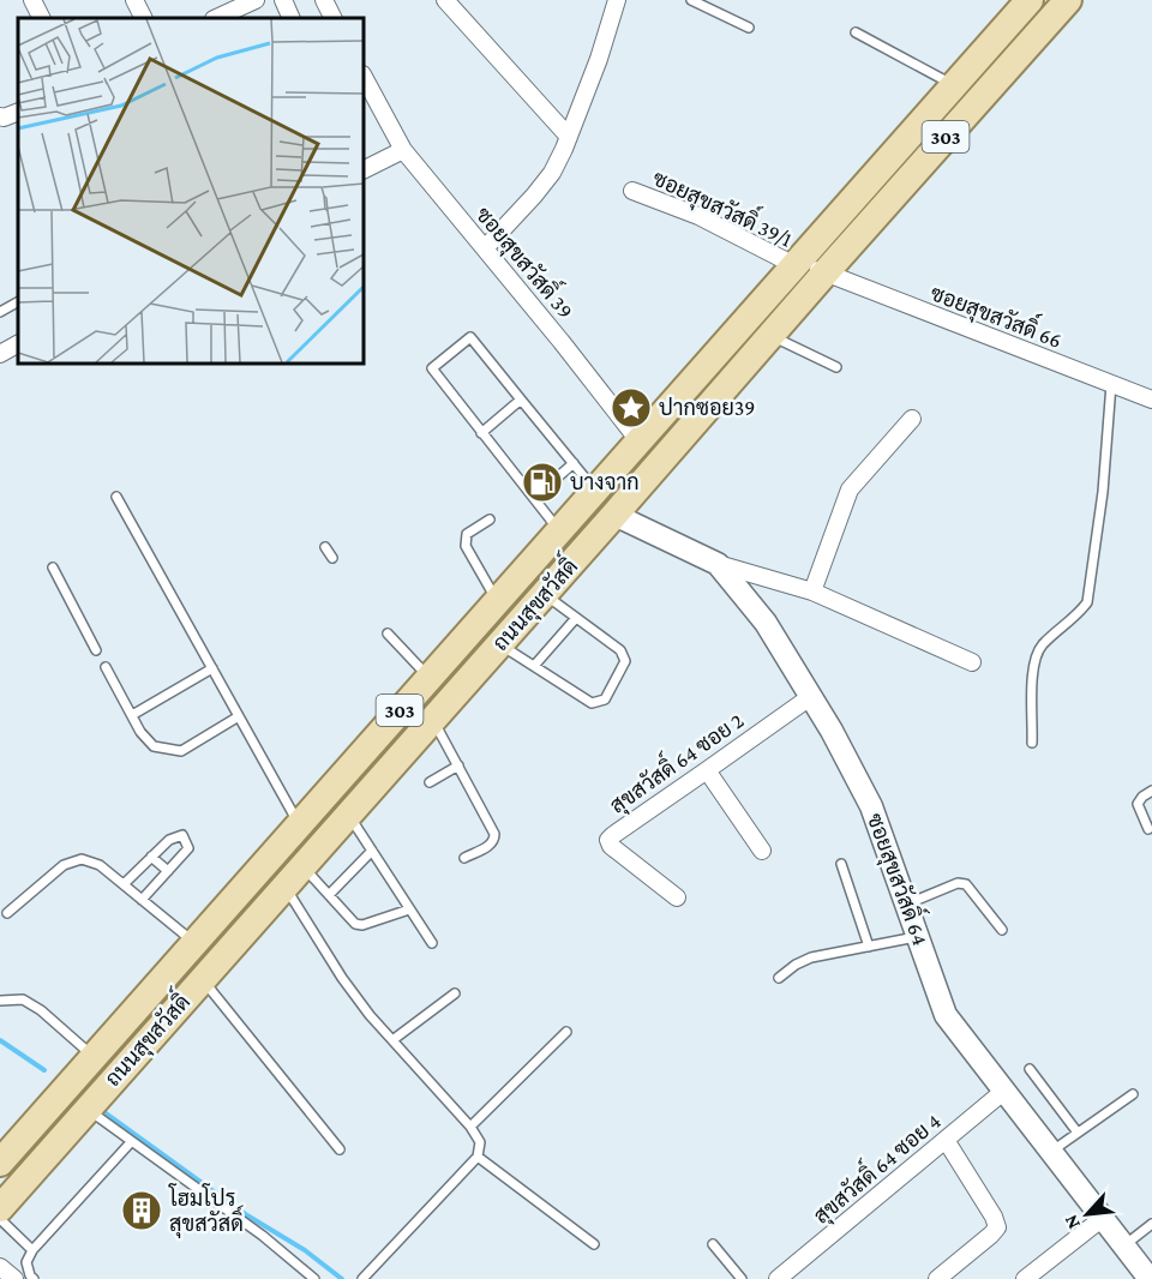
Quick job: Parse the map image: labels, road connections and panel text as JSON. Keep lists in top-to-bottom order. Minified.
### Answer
{"streets":{"main road":["303","ถนนสุขสวัสดิ์"],"street":["ซอยสุขสวัสดิ์ 39/1","ซอยสุขสวัสดิ์ 39","ซอยสุขสวัสดิ์ 66","สุขสวัสดิ์ 64 ซอย 2","ซอยสุขสวัสดิ์ 64","สุขสวัสดิ์ 64 ซอย 4"]},"crossings":[["ซอยสุขสวัสดิ์ 39/1","ซอยสุขสวัสดิ์ 66"],["ซอยสุขสวัสดิ์ 39/1","ถนนสุขสวัสดิ์"],["ซอยสุขสวัสดิ์ 39","ถนนสุขสวัสดิ์"],["ซอยสุขสวัสดิ์ 66","ถนนสุขสวัสดิ์"],["ถนนสุขสวัสดิ์","ซอยสุขสวัสดิ์ 64"],["สุขสวัสดิ์ 64 ซอย 2","ซอยสุขสวัสดิ์ 64"],["ซอยสุขสวัสดิ์ 64","สุขสวัสดิ์ 64 ซอย 4"]],"places":{"place":["ปากซอย39"],"fuel station":["บางจาก"],"building":["โฮมโปร สุขสวัสดิ์"]},"north":"bottom left"}
